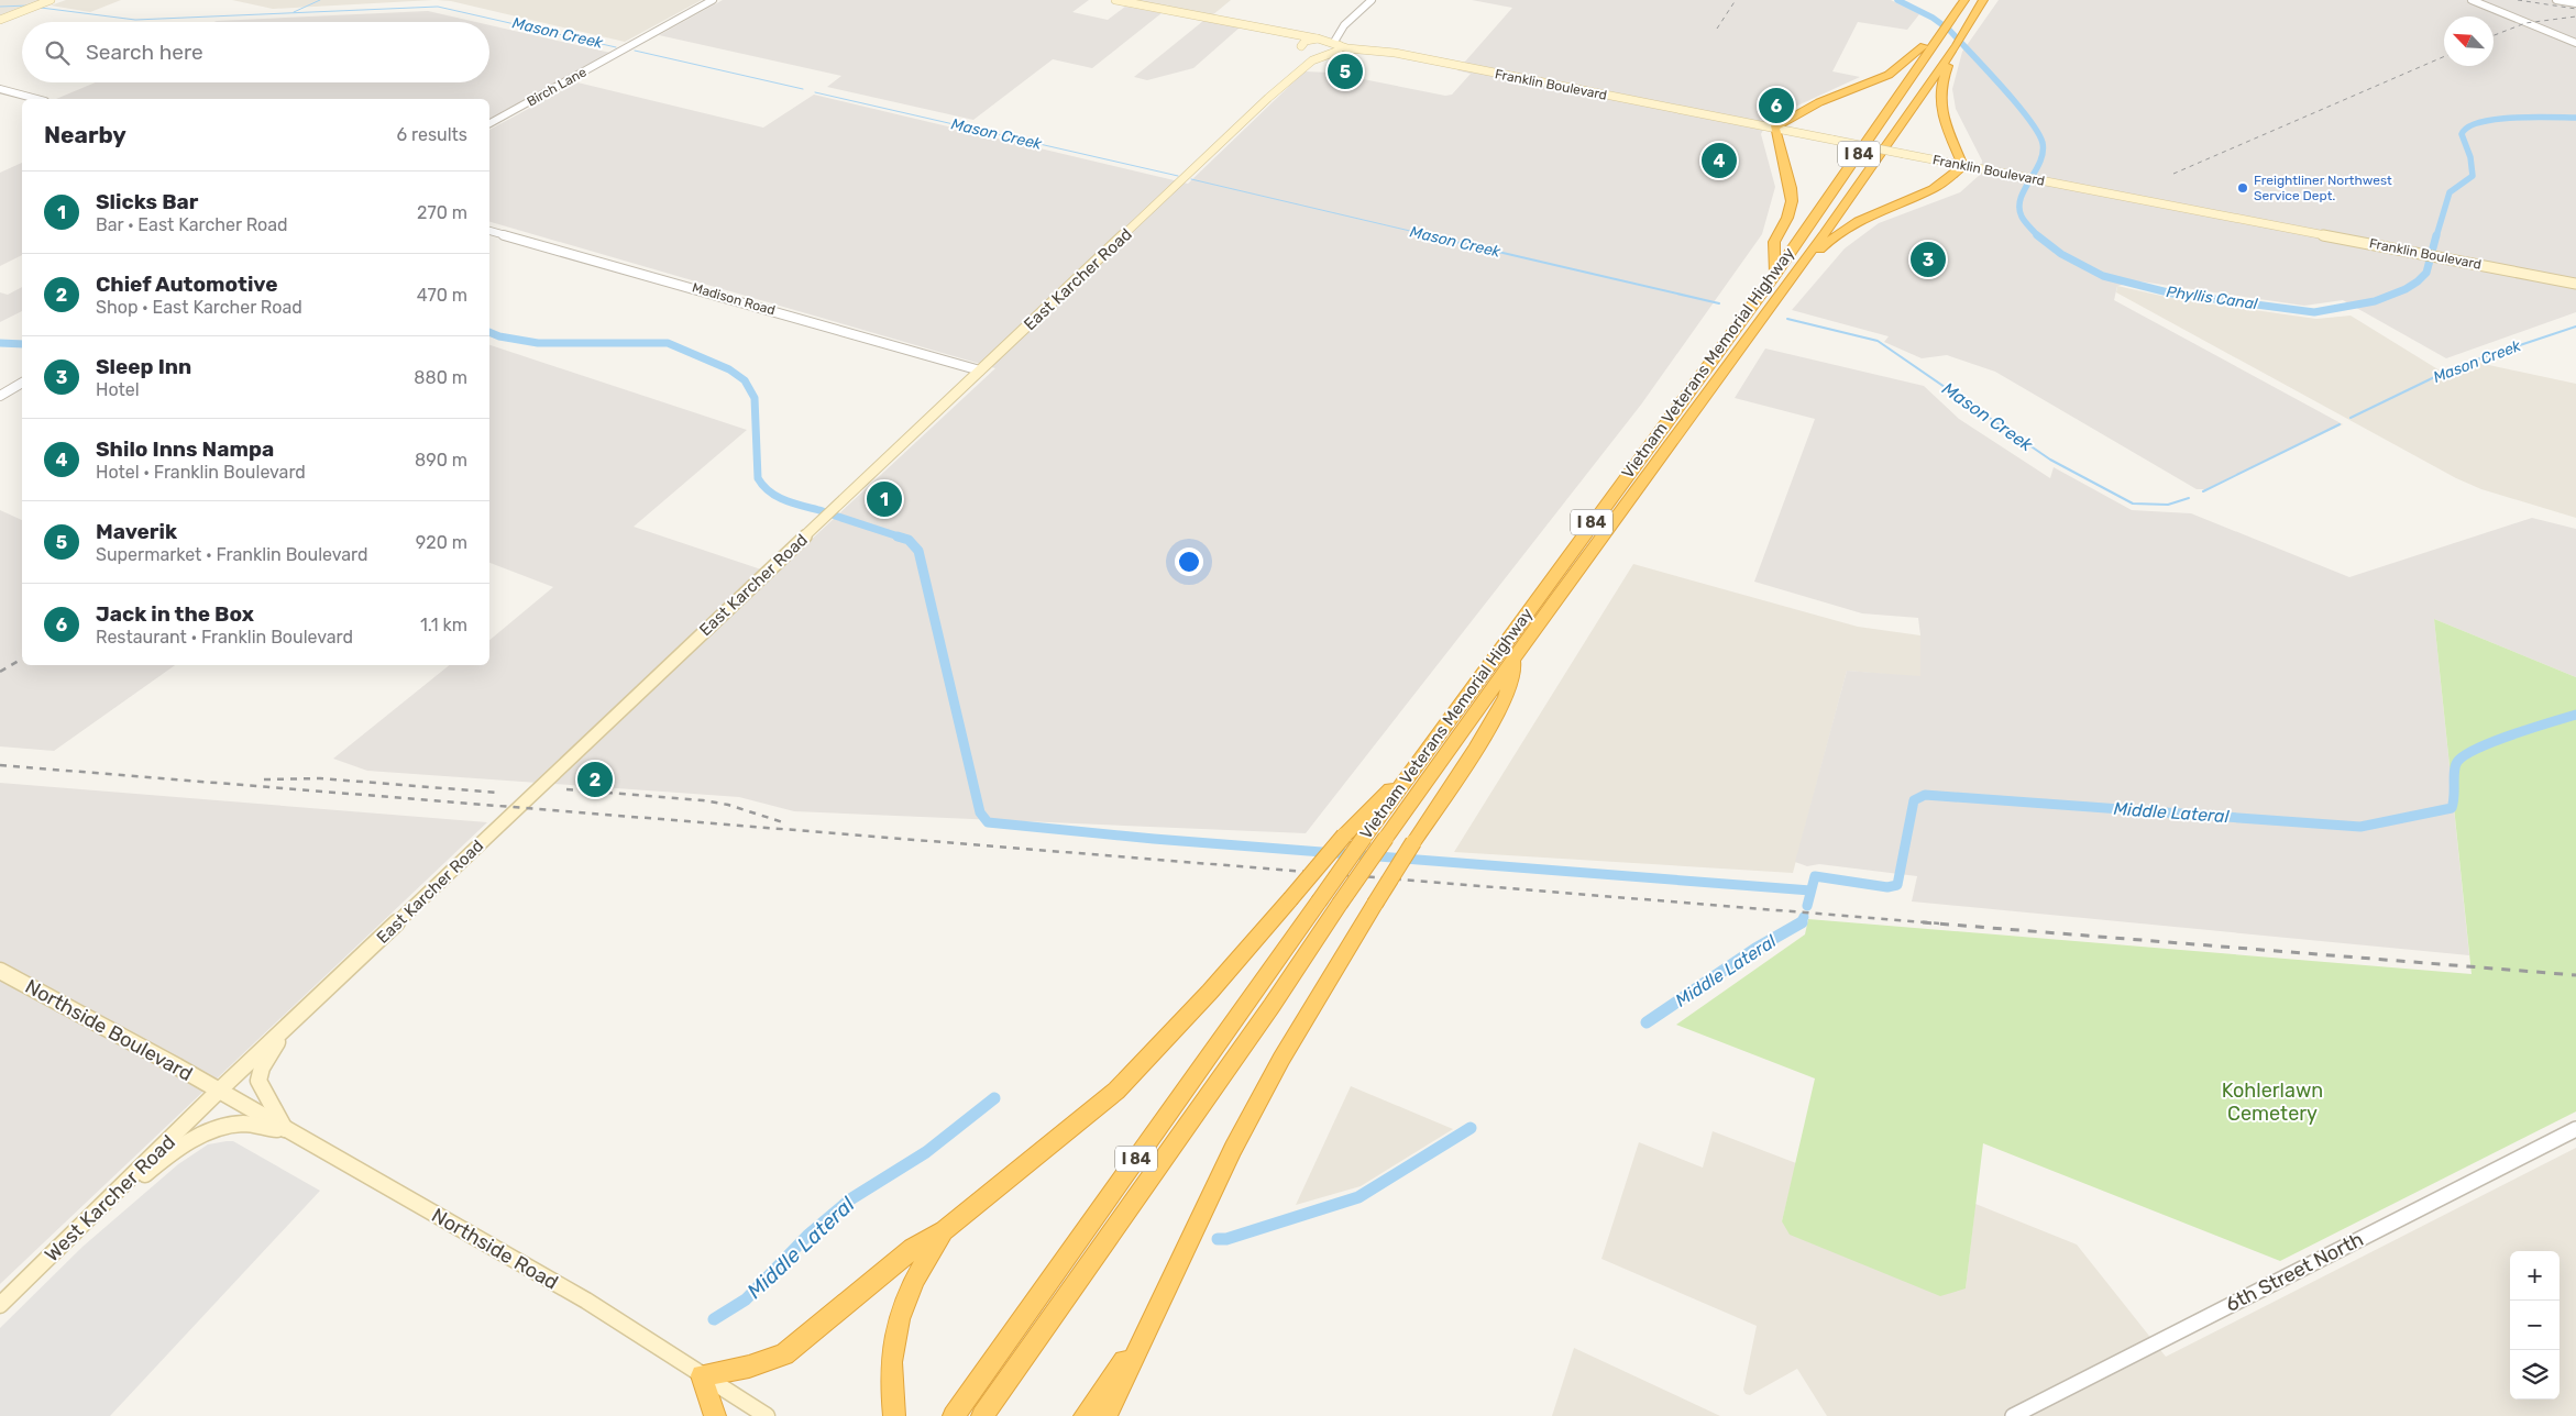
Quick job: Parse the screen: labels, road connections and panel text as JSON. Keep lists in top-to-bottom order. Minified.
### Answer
{"streets":{"highway":["I 84","Vietnam Veterans Memorial Highway"],"main road":["Franklin Boulevard","East Karcher Road","Northside Boulevard","West Karcher Road","Northside Road"],"street":["Birch Lane","Madison Road","6th Street North"]},"crossings":[["I 84","Vietnam Veterans Memorial Highway"],["East Karcher Road","Madison Road"],["East Karcher Road","Northside Boulevard"],["East Karcher Road","West Karcher Road"],["East Karcher Road","Northside Road"],["Northside Boulevard","West Karcher Road"],["Northside Boulevard","Northside Road"],["West Karcher Road","Northside Road"]],"water":["Mason Creek","Phyllis Canal","Middle Lateral"],"parks":["Kohlerlawn Cemetery"],"places":["Freightliner Northwest Service Dept."],"north":"top left","page":{"search":"Search here","pins":["5","6","4","3","1","2"],"heading":["Nearby","6 results"],"list":[{"mark":"1","name":"Slicks Bar","note":"Bar · East Karcher Road","value":"270 m"},{"mark":"2","name":"Chief Automotive","note":"Shop · East Karcher Road","value":"470 m"},{"mark":"3","name":"Sleep Inn","note":"Hotel","value":"880 m"},{"mark":"4","name":"Shilo Inns Nampa","note":"Hotel · Franklin Boulevard","value":"890 m"},{"mark":"5","name":"Maverik","note":"Supermarket · Franklin Boulevard","value":"920 m"},{"mark":"6","name":"Jack in the Box","note":"Restaurant · Franklin Boulevard","value":"1.1 km"}],"map_buttons":["+","−"]}}
